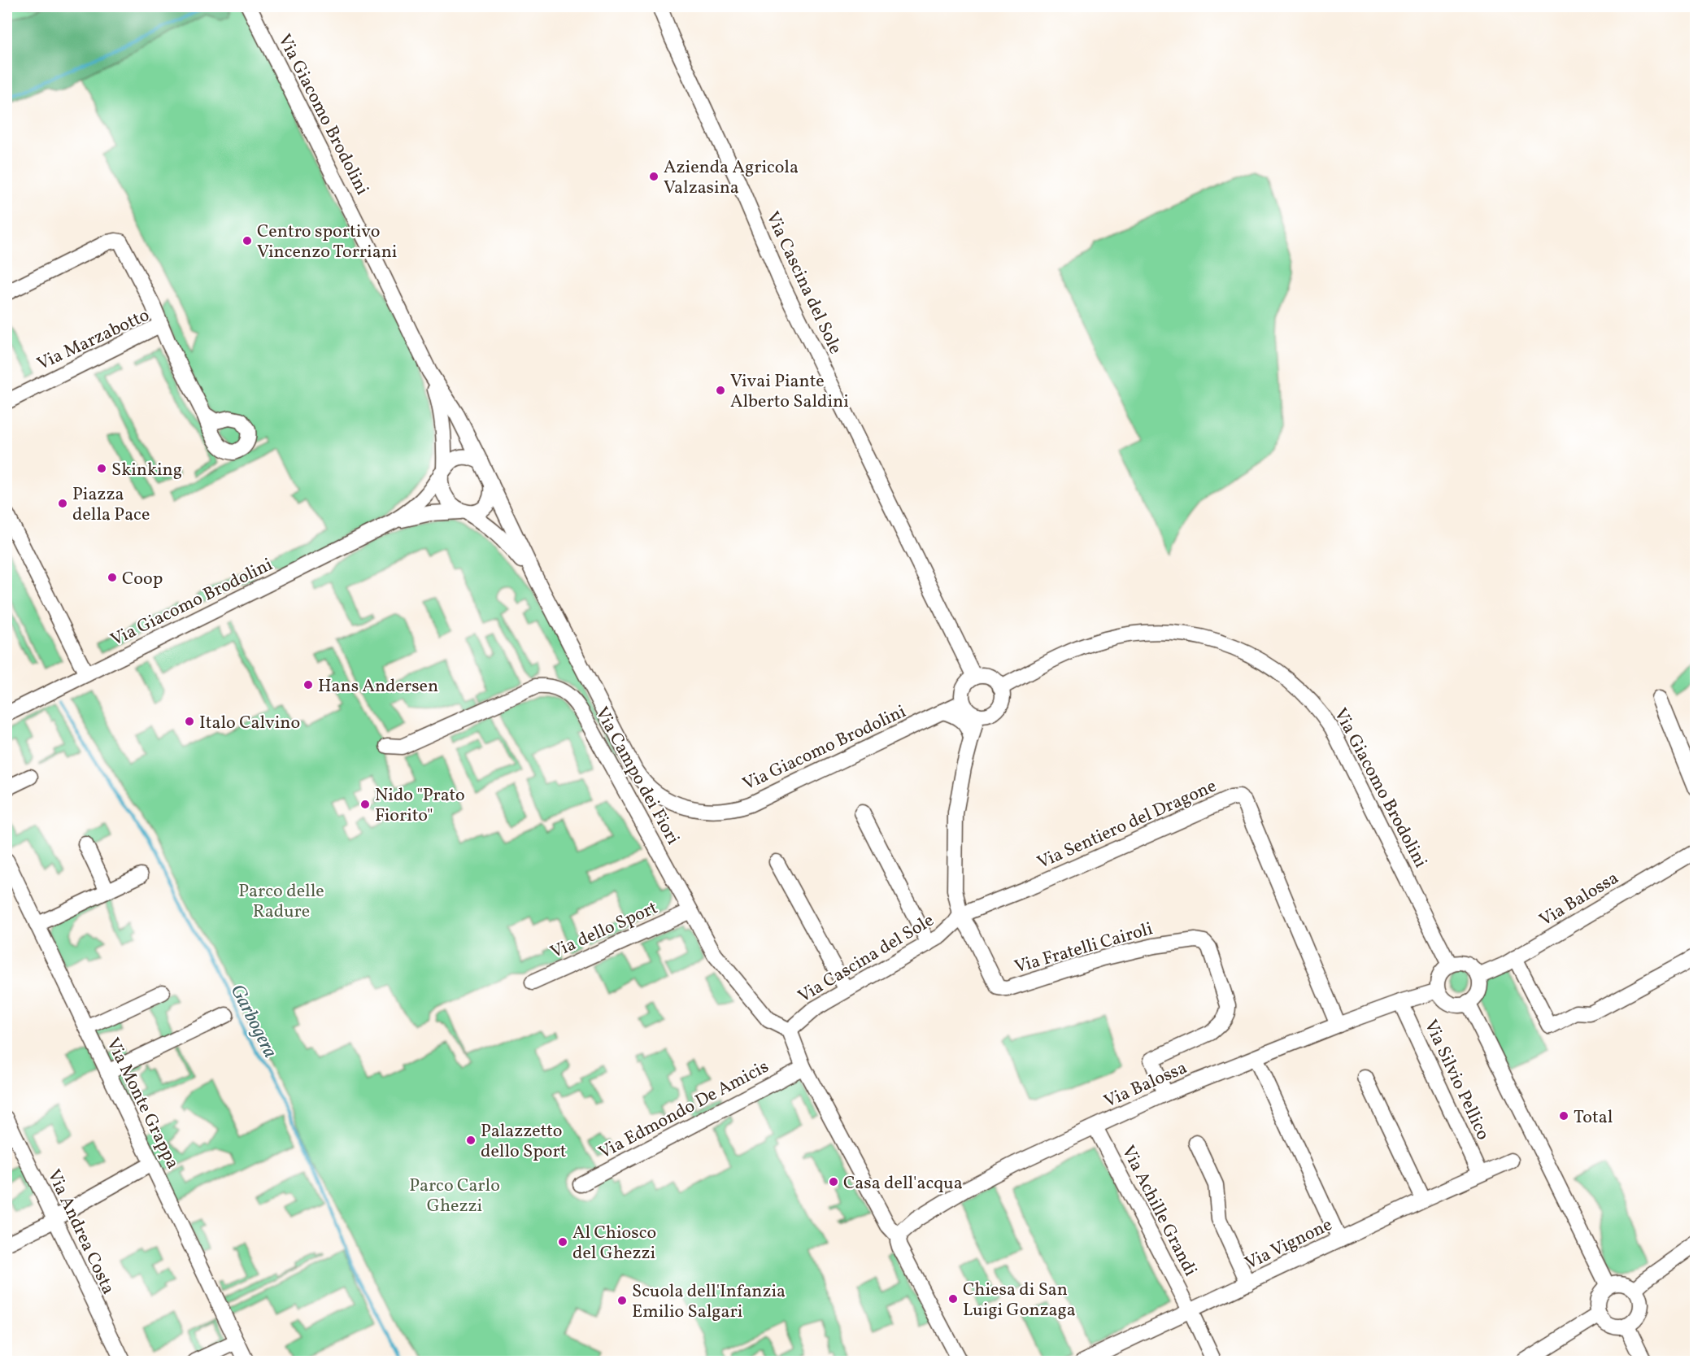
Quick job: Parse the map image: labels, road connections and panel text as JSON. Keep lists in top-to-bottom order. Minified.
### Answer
{"streets":{"street":["Via Giacomo Brodolini","Via Cascina del Sole","Via Marzabotto","Via Campo dei Fiori","Via Sentiero del Dragone","Via Balossa","Via dello Sport","Via Fratelli Cairoli","Via Silvio Pellico","Via Monte Grappa","Via Edmondo De Amicis","Via Achille Grandi","Via Andrea Costa","Via Vignone"]},"crossings":[["Via Giacomo Brodolini","Via Cascina del Sole"],["Via Giacomo Brodolini","Via Balossa"],["Via Cascina del Sole","Via Campo dei Fiori"],["Via Cascina del Sole","Via Sentiero del Dragone"],["Via Cascina del Sole","Via Fratelli Cairoli"],["Via Campo dei Fiori","Via dello Sport"],["Via Sentiero del Dragone","Via Balossa"],["Via Sentiero del Dragone","Via Fratelli Cairoli"],["Via Balossa","Via Fratelli Cairoli"],["Via Balossa","Via Silvio Pellico"],["Via Balossa","Via Achille Grandi"],["Via Silvio Pellico","Via Vignone"],["Via Achille Grandi","Via Vignone"]],"water":["Garbogera"],"parks":["Parco delle Radure","Parco Carlo Ghezzi"],"places":["Azienda Agricola Valzasina","Centro sportivo Vincenzo Torriani","Vivai Piante Alberto Saldini","Skinking","Piazza della Pace","Coop","Hans Andersen","Italo Calvino","Nido \"Prato Fiorito\"","Total","Palazzetto dello Sport","Casa dell'acqua","Al Chiosco del Ghezzi","Chiesa di San Luigi Gonzaga","Scuola dell'Infanzia Emilio Salgari"]}
